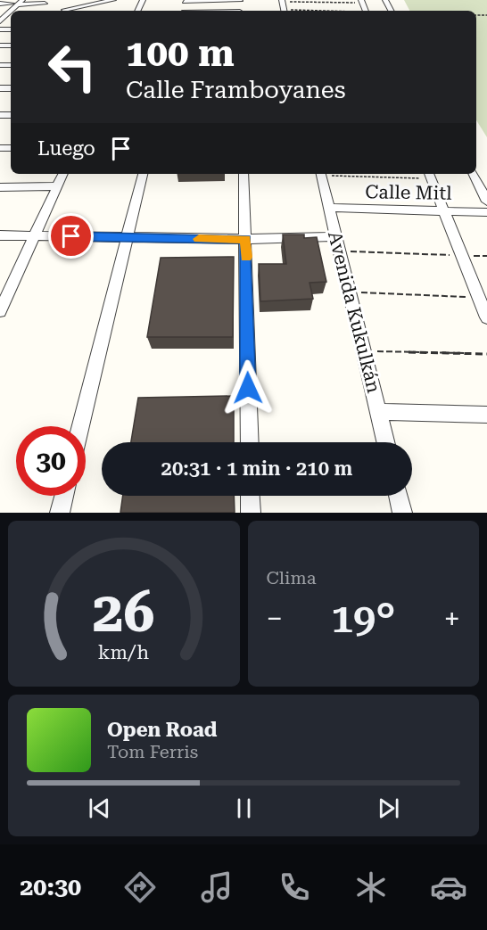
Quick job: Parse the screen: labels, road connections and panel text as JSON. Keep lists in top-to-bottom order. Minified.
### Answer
{"streets":{"street":["Calle Mitl","Avenida Kukulkán"]},"crossings":[["Calle Mitl","Avenida Kukulkán"]],"page":{"turn":["100 m","Calle Framboyanes"],"then":"Luego","limit":"30","trip":"20:31 · 1 min · 210 m","tile":"Clima","heat":["−","19°","+"],"song":["Open Road","Tom Ferris"],"tabs":"20:30","gauge":["26","km/h"]}}
